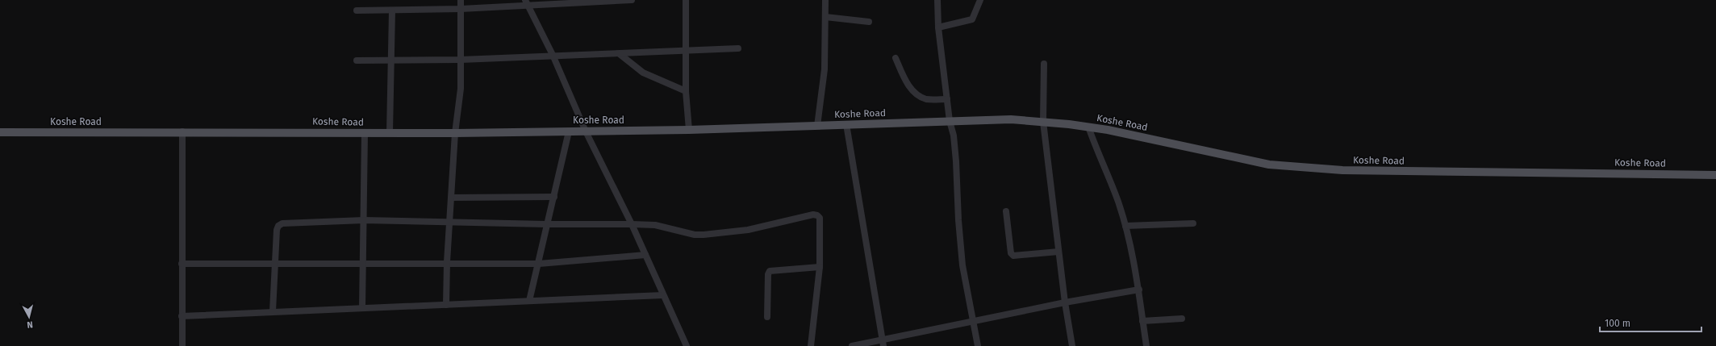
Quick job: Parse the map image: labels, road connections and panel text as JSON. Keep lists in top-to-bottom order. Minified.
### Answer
{"streets":{"main road":["Koshe Road"]},"scale_bar":"100 m","north":"bottom"}
